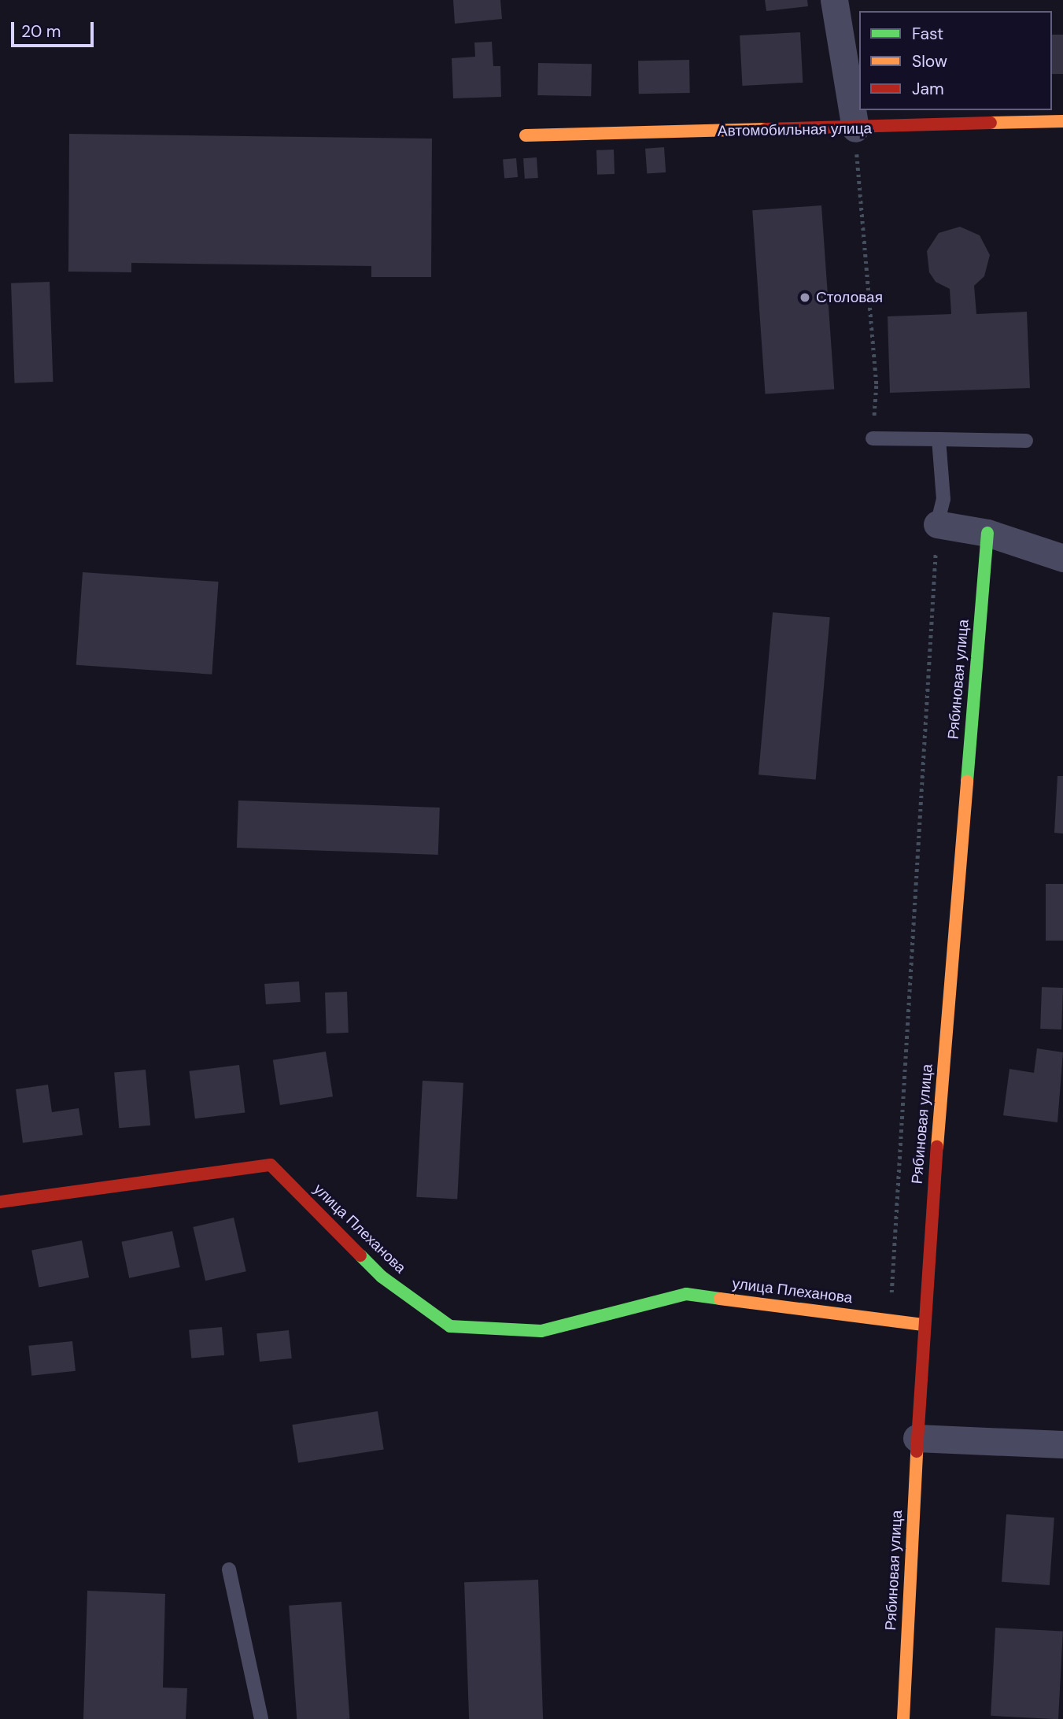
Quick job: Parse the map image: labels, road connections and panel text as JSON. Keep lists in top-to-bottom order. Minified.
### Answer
{"streets":{"street":["Автомобильная улица","Рябиновая улица","улица Плеханова"]},"crossings":[["Рябиновая улица","улица Плеханова"]],"places":["Столовая"],"legend":["Fast","Slow","Jam"],"scale_bar":"20 m"}
